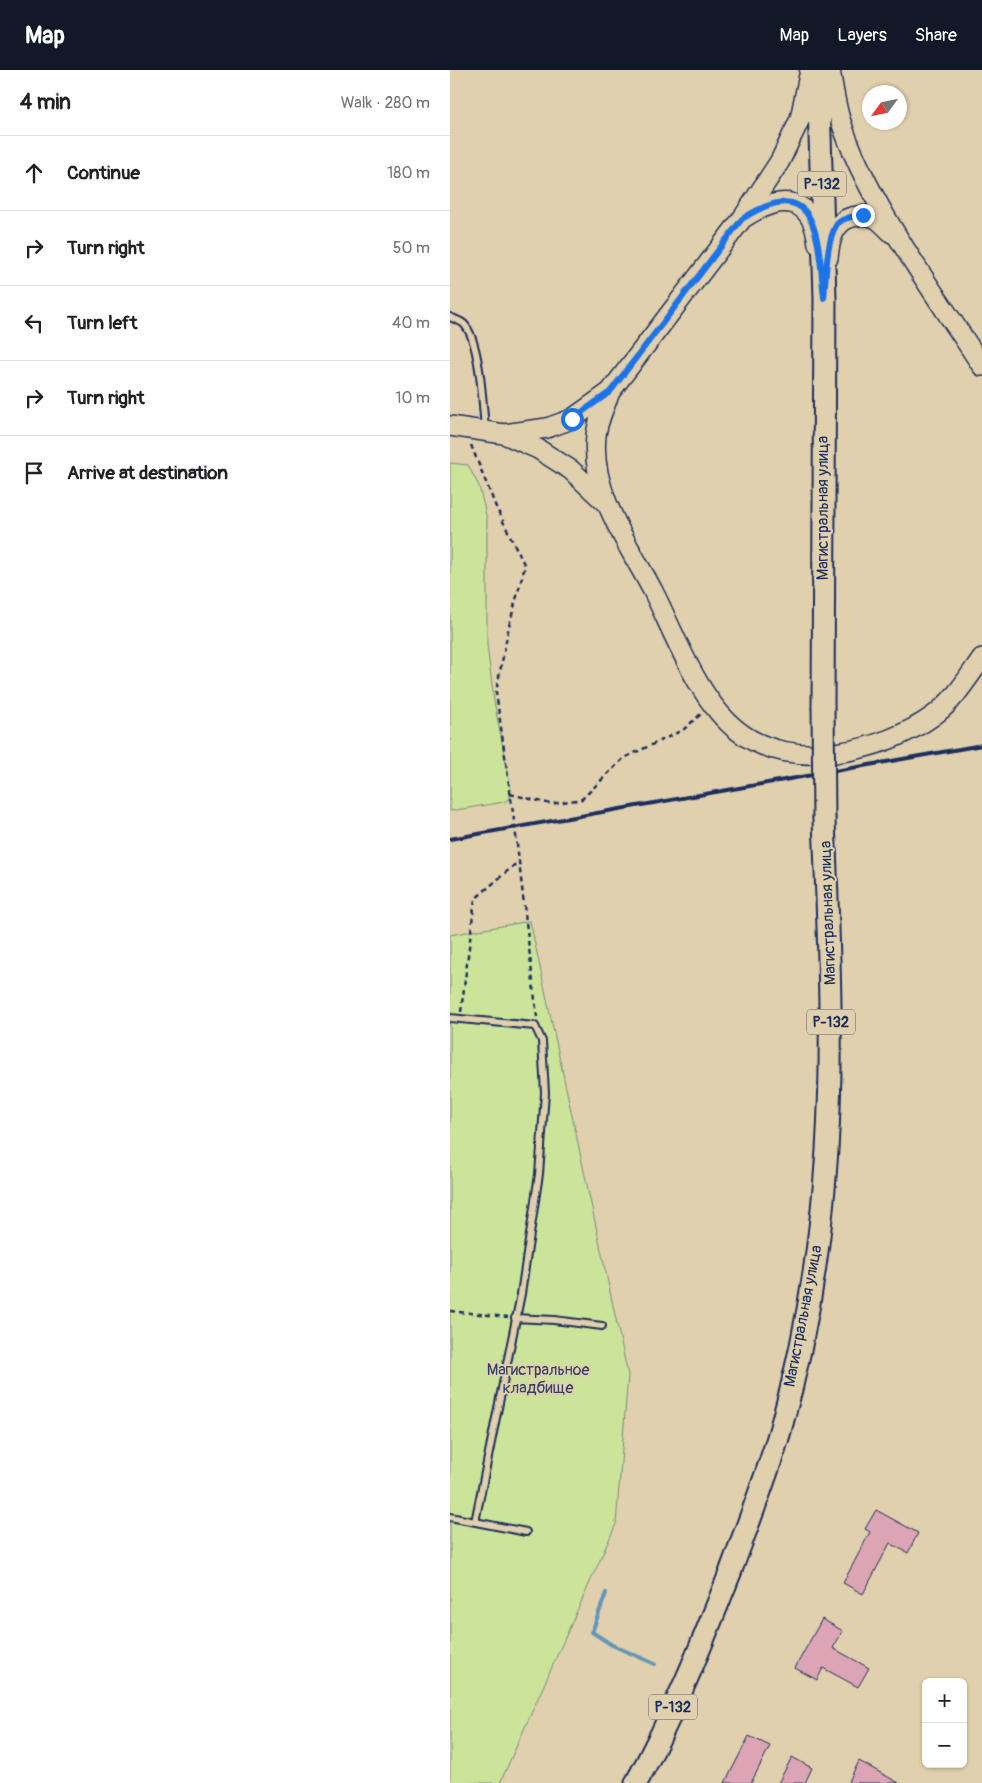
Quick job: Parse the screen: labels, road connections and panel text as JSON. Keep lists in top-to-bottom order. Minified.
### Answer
{"streets":{"highway":["Р-132","Магистральная улица"]},"parks":["Магистральное кладбище"],"north":"bottom left","page":{"header":"Map","nav":["Map","Layers","Share"],"heading":["4 min","Walk · 280 m"],"list":[["Continue","180 m"],["Turn right","50 m"],["Turn left","40 m"],["Turn right","10 m"],"Arrive at destination"],"map_buttons":["+","−"]}}
